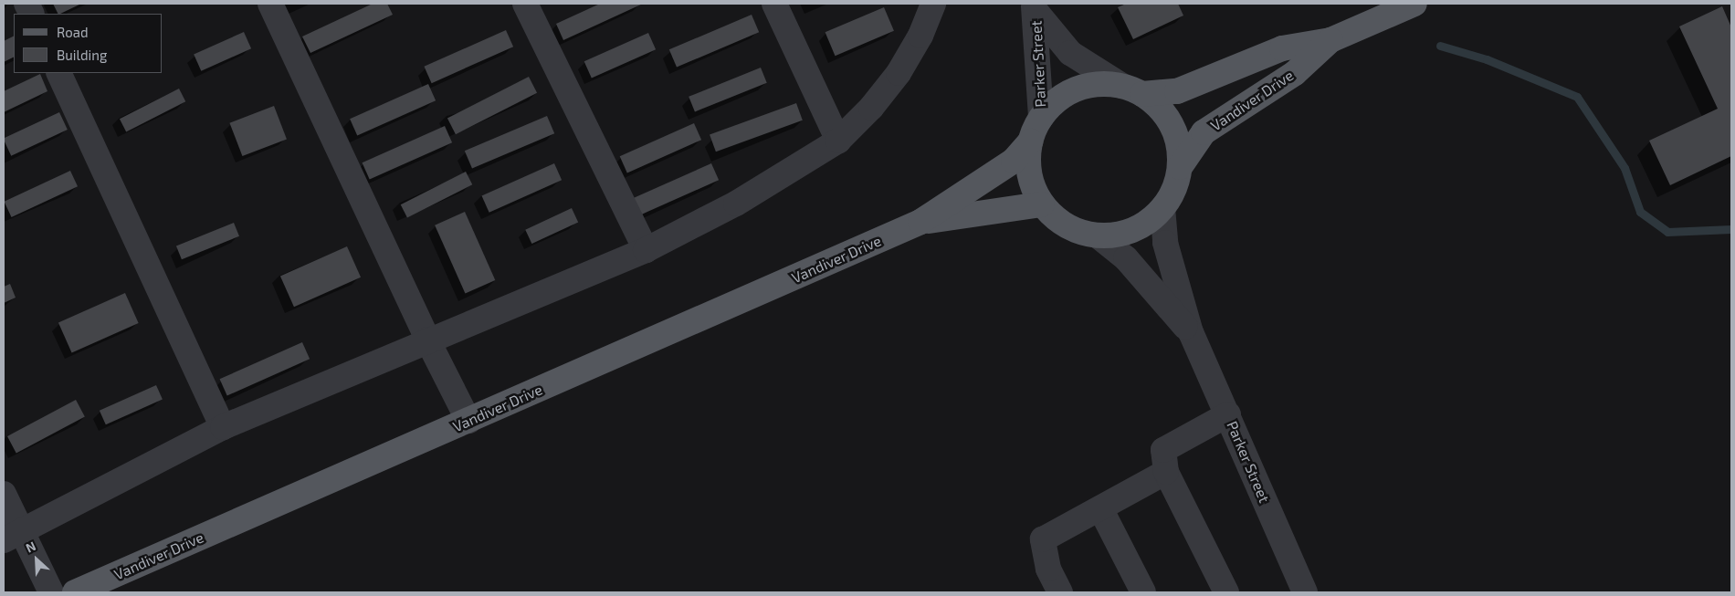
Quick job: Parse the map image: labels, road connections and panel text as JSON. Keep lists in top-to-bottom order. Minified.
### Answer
{"streets":{"main road":["Vandiver Drive"],"street":["Parker Street"]},"crossings":[["Parker Street","Vandiver Drive"]],"legend":["Road","Building"],"north":"top left"}
